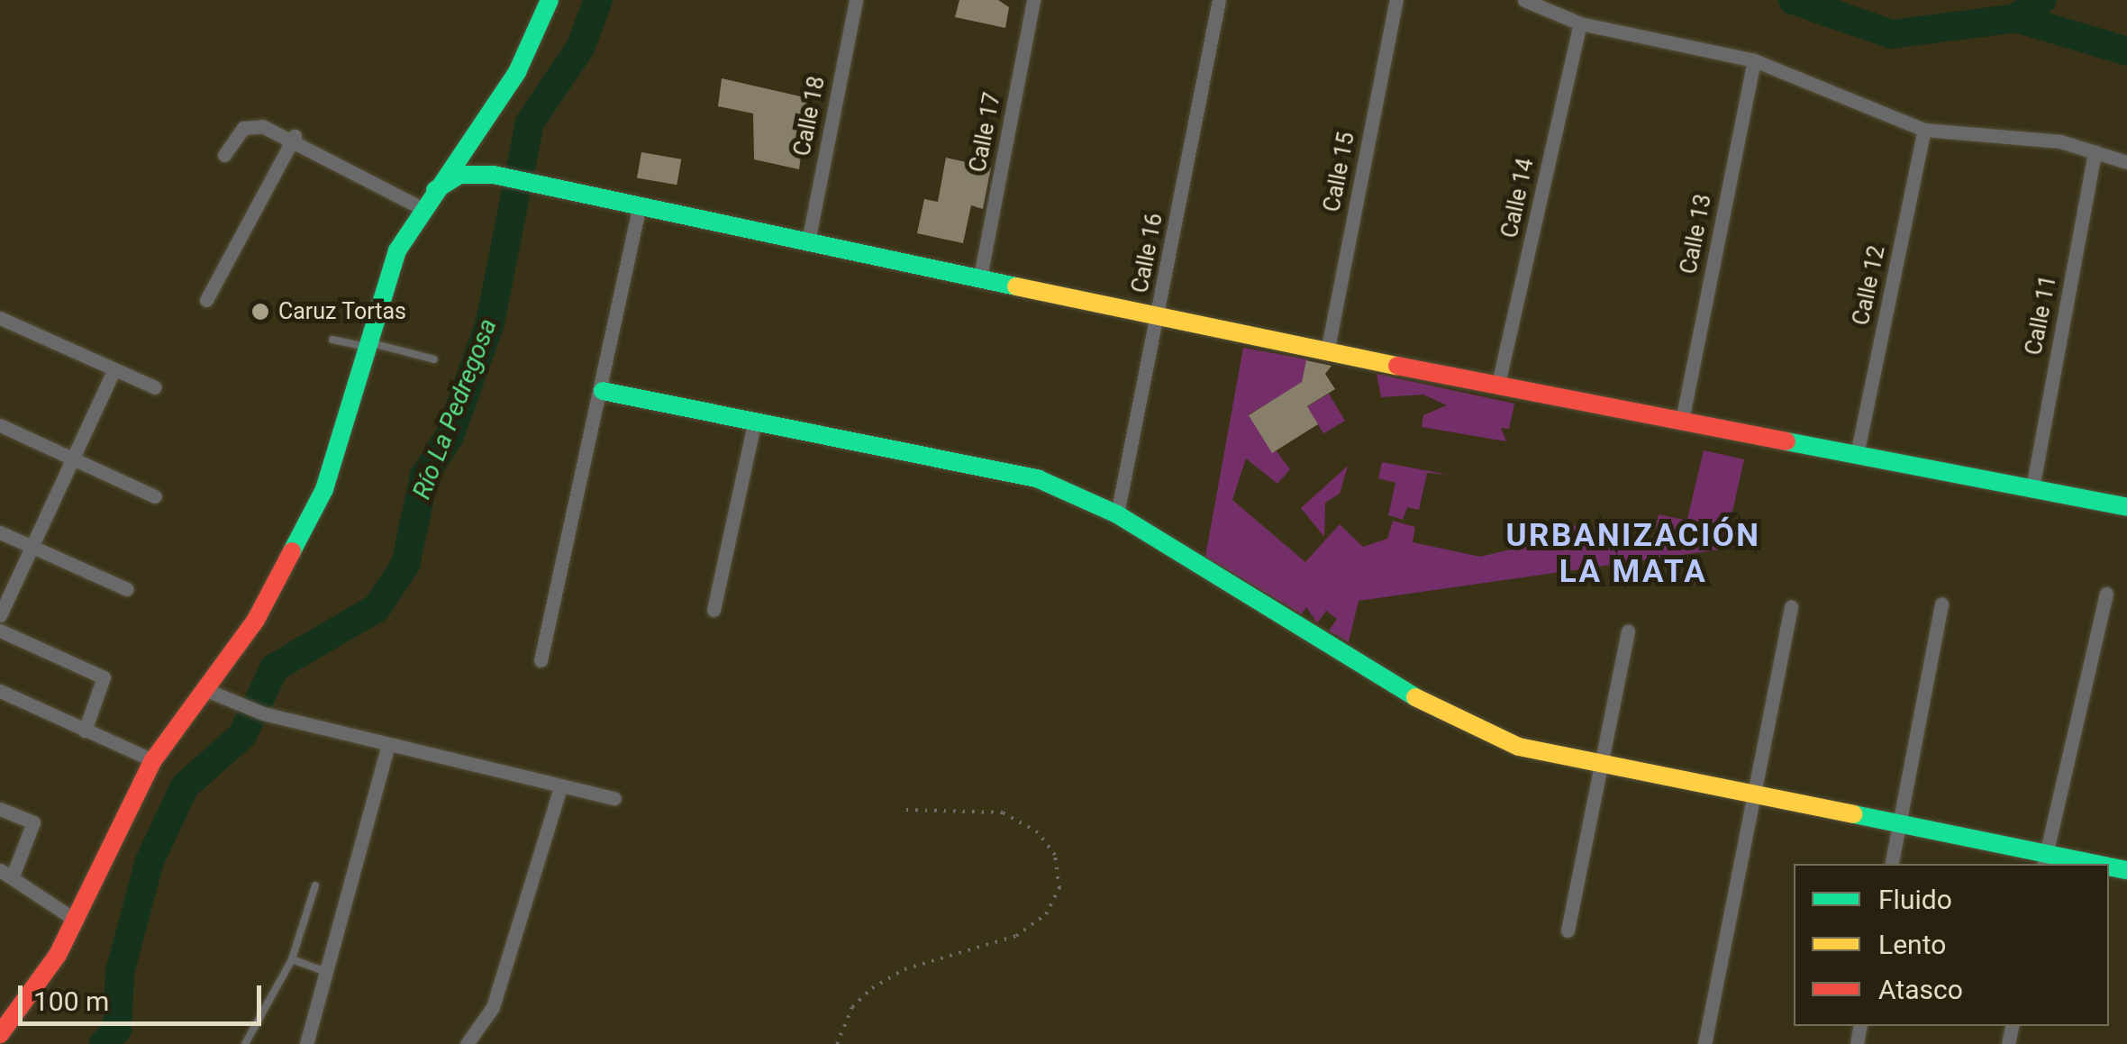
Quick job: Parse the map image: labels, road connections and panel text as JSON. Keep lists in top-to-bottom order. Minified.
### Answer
{"streets":{"street":["Calle 18","Calle 17","Calle 15","Calle 14","Calle 13","Calle 16","Calle 12","Calle 11"]},"districts":["URBANIZACIÓN LA MATA"],"water":["Río La Pedregosa"],"places":["Caruz Tortas"],"legend":["Fluido","Lento","Atasco"],"scale_bar":"100 m"}
